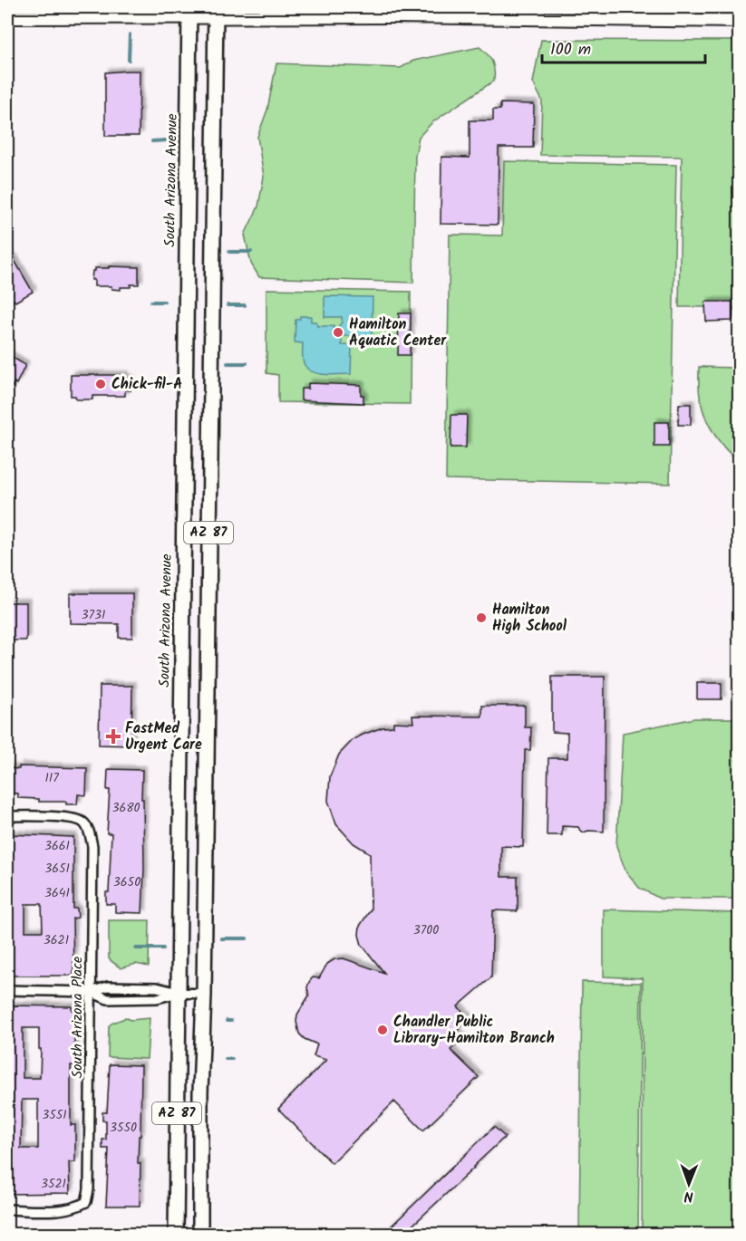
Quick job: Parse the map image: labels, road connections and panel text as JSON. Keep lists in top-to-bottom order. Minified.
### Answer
{"streets":{"main road":["South Arizona Avenue","AZ 87"],"street":["South Arizona Place"]},"places":{"other":["Hamilton Aquatic Center","Chick-fil-A","Hamilton High School","Chandler Public Library-Hamilton Branch"],"health":["FastMed Urgent Care"]},"house_numbers":["3731","117","3680","3661","3651","3650","3641","3700","3621","3551","3550","3521"],"scale_bar":"100 m","north":"bottom"}
